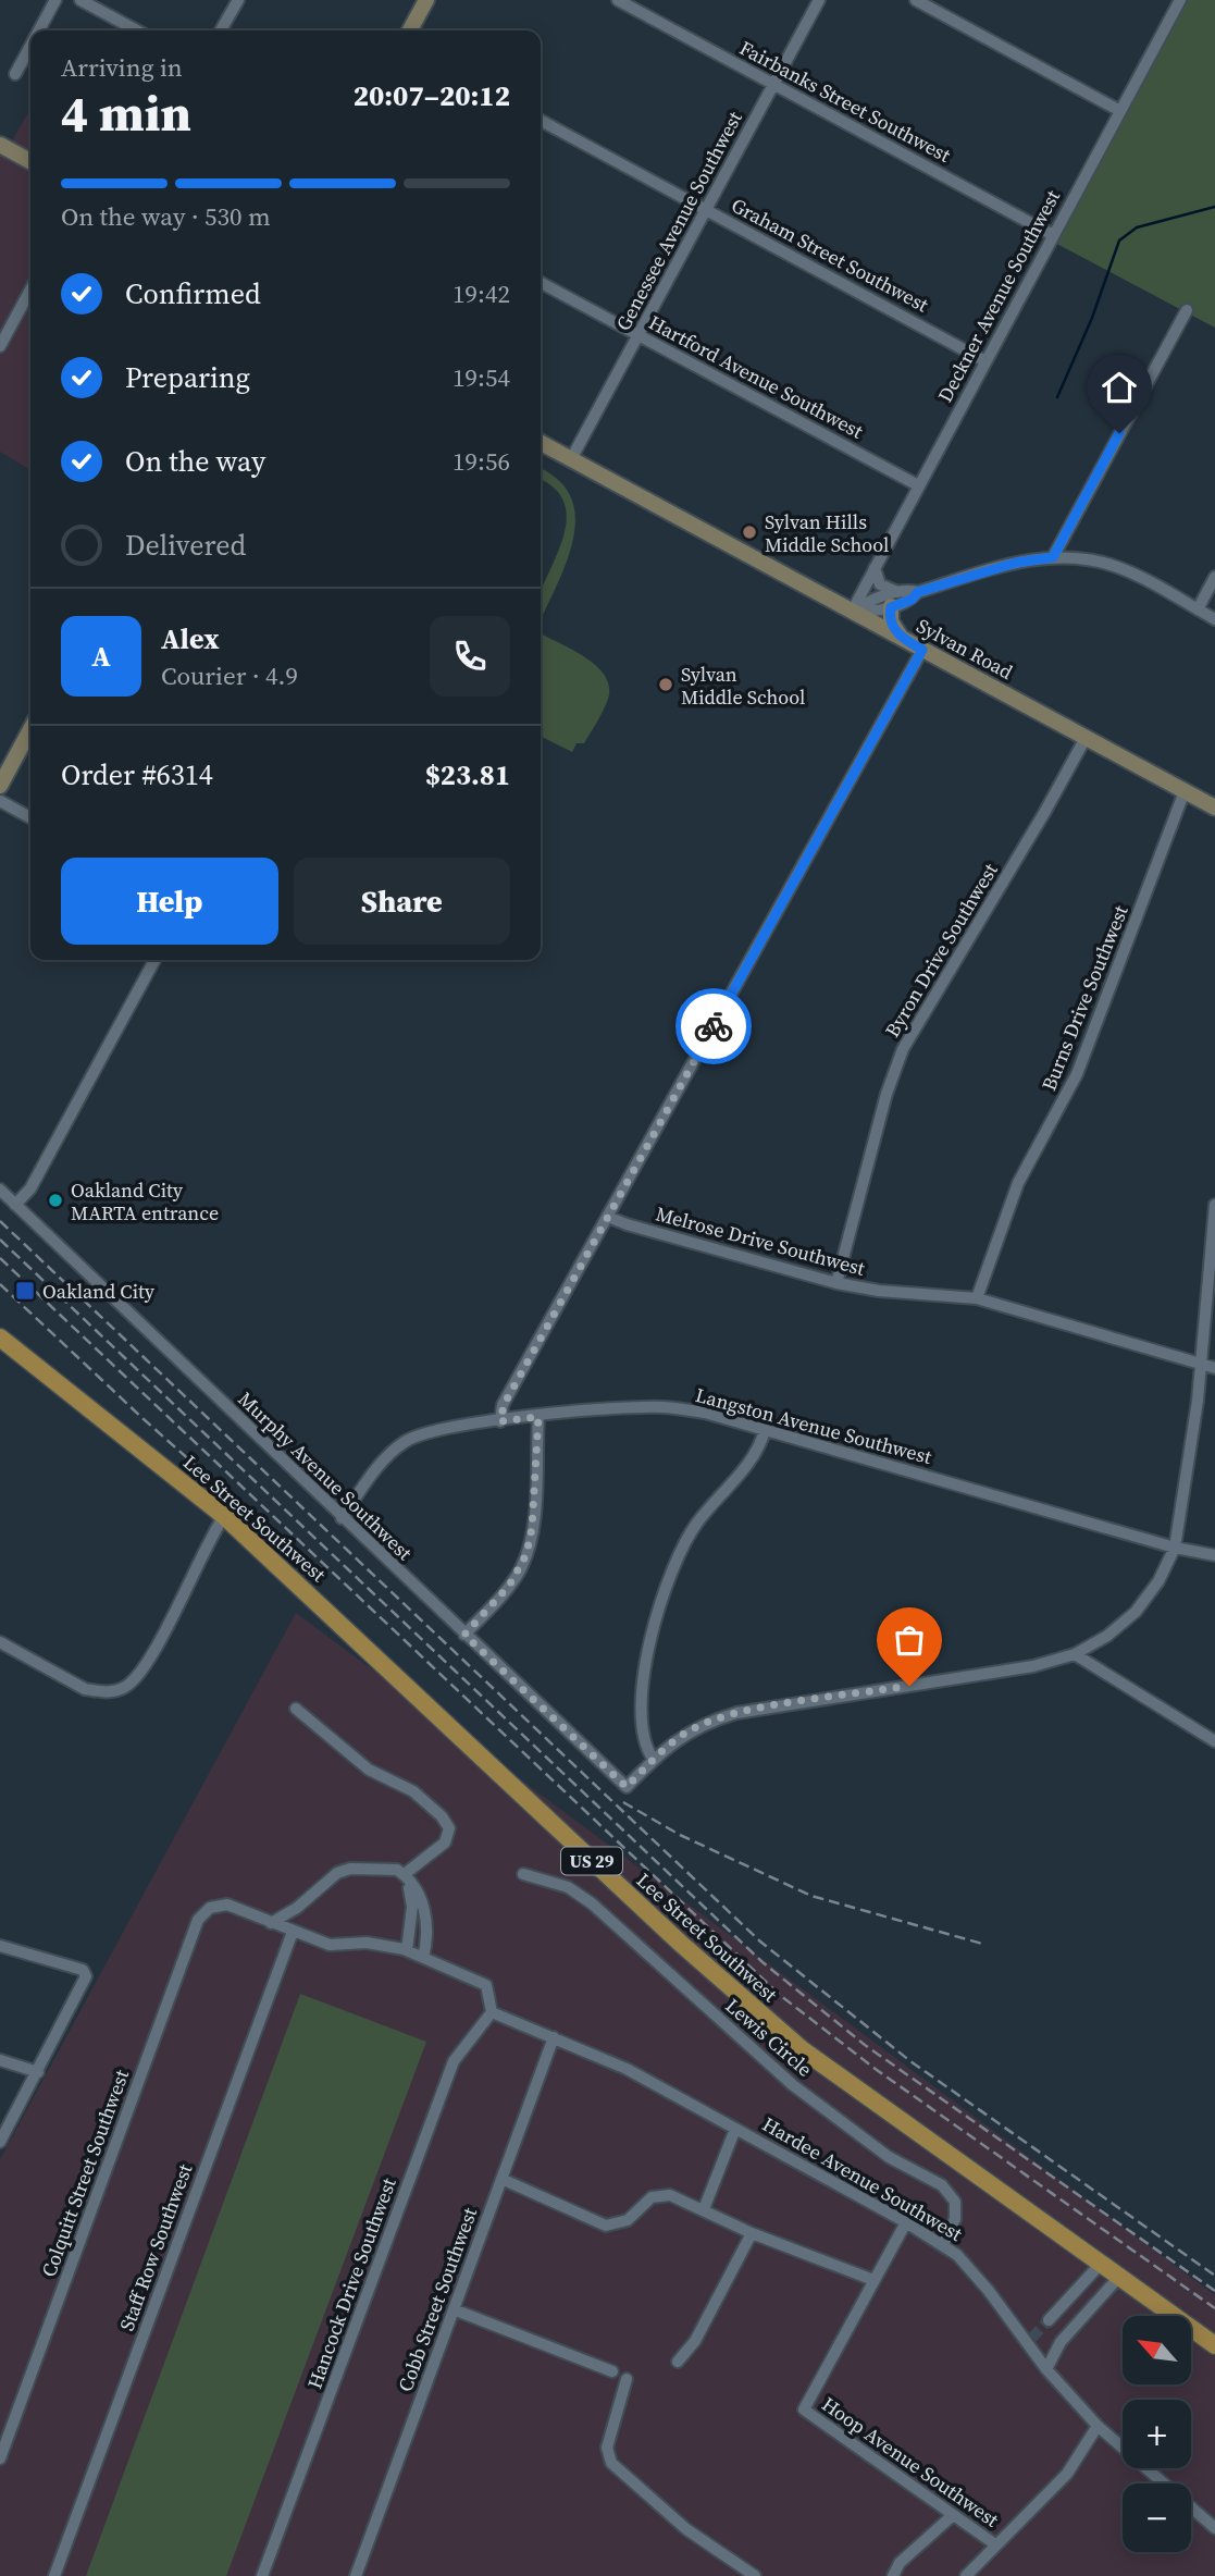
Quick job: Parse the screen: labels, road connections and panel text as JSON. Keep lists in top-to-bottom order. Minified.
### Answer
{"streets":{"main road":["Sylvan Road","Lee Street Southwest","US 29"],"street":["Fairbanks Street Southwest","Genessee Avenue Southwest","Graham Street Southwest","Deckner Avenue Southwest","Hartford Avenue Southwest","Byron Drive Southwest","Burns Drive Southwest","Melrose Drive Southwest","Langston Avenue Southwest","Murphy Avenue Southwest","Lewis Circle","Colquitt Street Southwest","Hardee Avenue Southwest","Staff Row Southwest","Hancock Drive Southwest","Cobb Street Southwest","Hoop Avenue Southwest"]},"crossings":[["Fairbanks Street Southwest","Genessee Avenue Southwest"],["Fairbanks Street Southwest","Deckner Avenue Southwest"],["Genessee Avenue Southwest","Graham Street Southwest"],["Genessee Avenue Southwest","Hartford Avenue Southwest"],["Genessee Avenue Southwest","Sylvan Road"],["Graham Street Southwest","Deckner Avenue Southwest"],["Deckner Avenue Southwest","Hartford Avenue Southwest"],["Deckner Avenue Southwest","Sylvan Road"],["Sylvan Road","Byron Drive Southwest"],["Sylvan Road","Burns Drive Southwest"],["Byron Drive Southwest","Melrose Drive Southwest"],["Burns Drive Southwest","Melrose Drive Southwest"],["Langston Avenue Southwest","Murphy Avenue Southwest"],["Lewis Circle","Hardee Avenue Southwest"],["Hardee Avenue Southwest","Hancock Drive Southwest"],["Hardee Avenue Southwest","Cobb Street Southwest"]],"places":{"other":["Sylvan Hills Middle School","Sylvan Middle School","Oakland City MARTA entrance"],"transit":["Oakland City"]},"north":"top left","page":{"heading":["4 min","Arriving in","20:07–20:12"],"panel":["Alex","Courier · 4.9","Order #6314","$23.81"],"bar":"On the way · 530 m","list":[["Confirmed","19:42"],["Preparing","19:54"],["On the way","19:56"],"Delivered"],"round":"A","buttons":["Help","Share"],"map_buttons":["+","−"]}}
